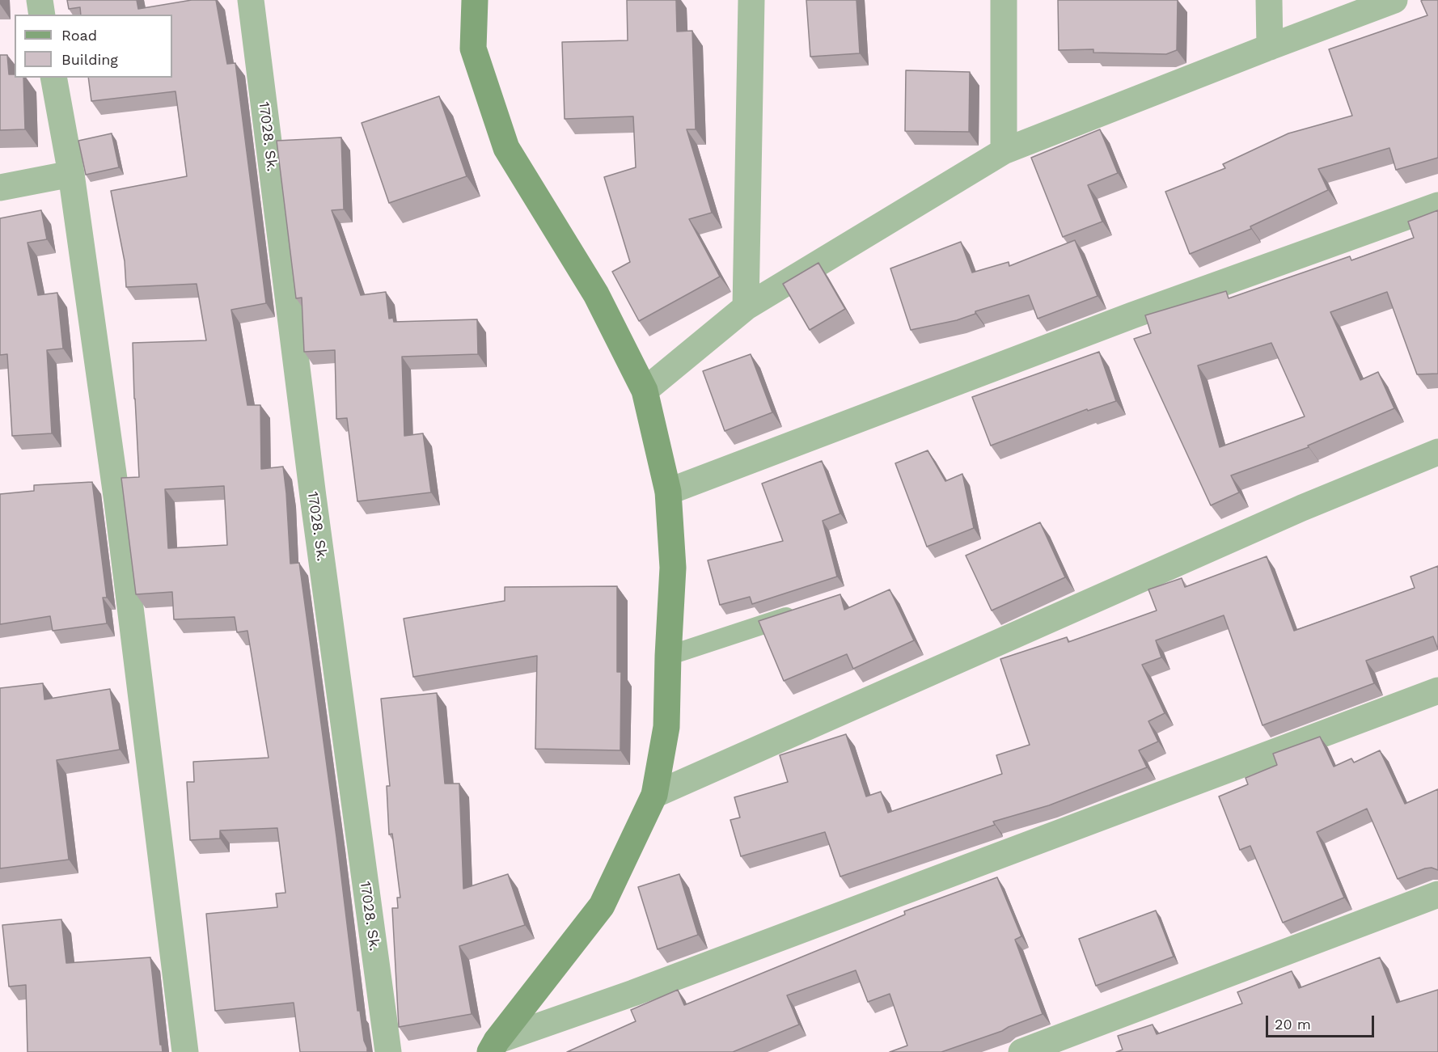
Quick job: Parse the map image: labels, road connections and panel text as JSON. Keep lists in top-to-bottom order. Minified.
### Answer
{"streets":{"street":["17028. Sk."]},"legend":["Road","Building"],"scale_bar":"20 m"}
